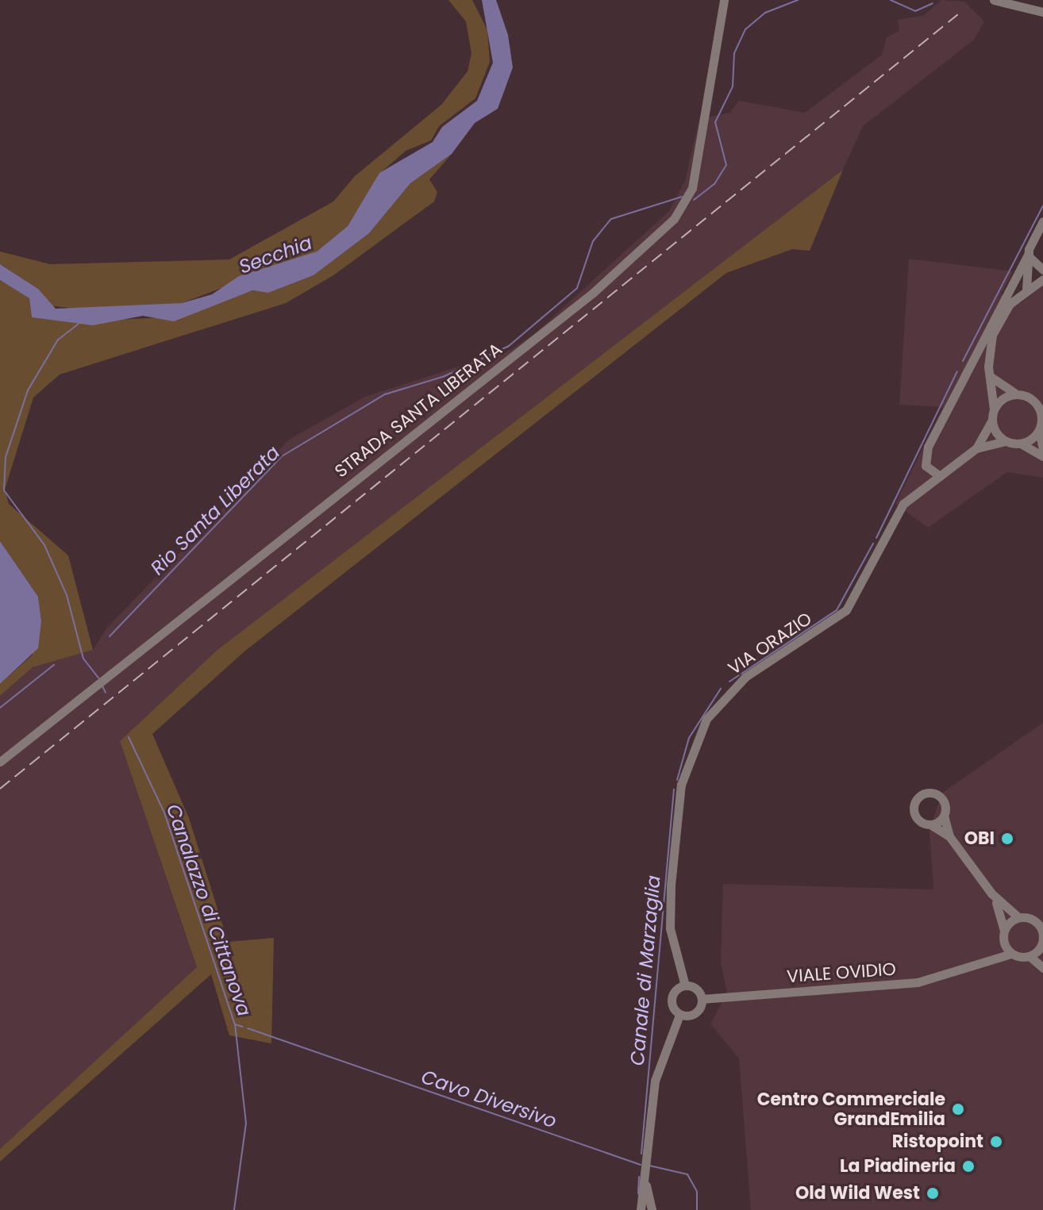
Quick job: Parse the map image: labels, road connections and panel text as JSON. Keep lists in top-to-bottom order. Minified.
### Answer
{"streets":{"street":["STRADA SANTA LIBERATA","VIA ORAZIO","VIALE OVIDIO"]},"water":["Secchia","Rio Santa Liberata","Canalazzo di Cittanova","Canale di Marzaglia","Cavo Diversivo"],"places":["OBI","Centro Commerciale GrandEmilia","Ristopoint","La Piadineria","Old Wild West"]}
